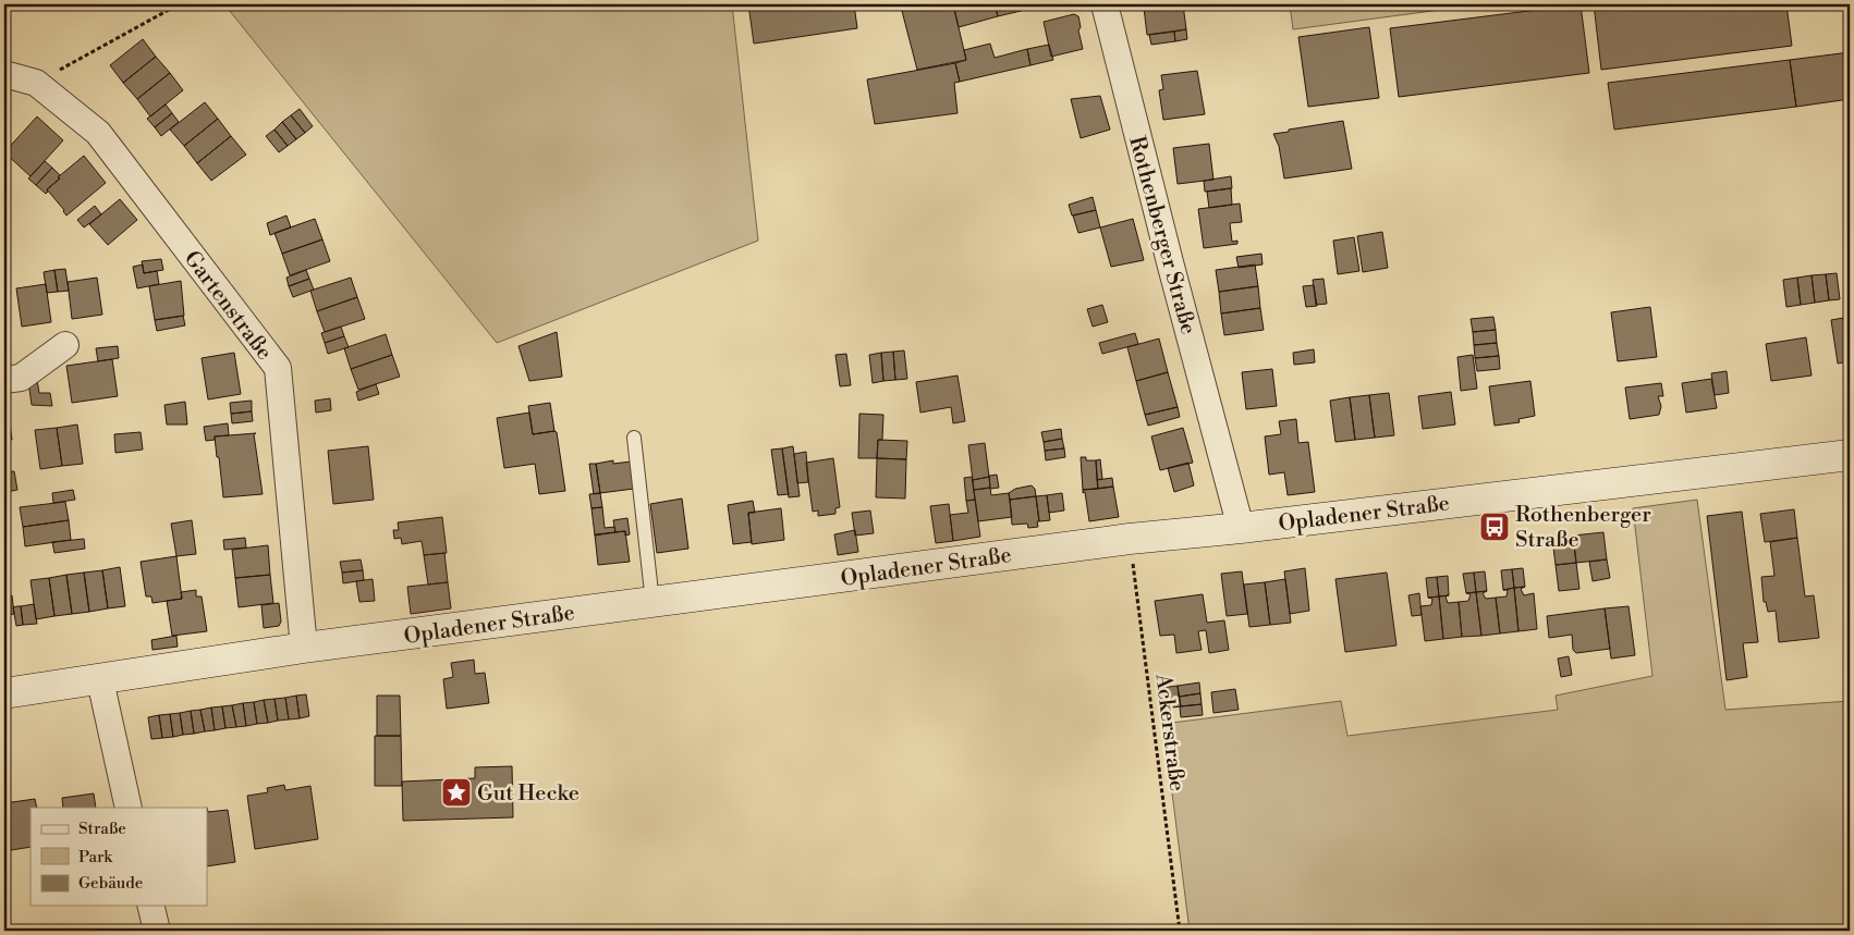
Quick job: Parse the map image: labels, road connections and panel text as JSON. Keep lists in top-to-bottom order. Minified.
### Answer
{"streets":{"main road":["Opladener Straße"],"street":["Rothenberger Straße","Gartenstraße"],"path":["Ackerstraße"]},"crossings":[["Rothenberger Straße","Opladener Straße"],["Gartenstraße","Opladener Straße"],["Opladener Straße","Ackerstraße"]],"places":{"bus stop":["Rothenberger Straße"],"place":["Gut Hecke"]},"legend":["Straße","Park","Gebäude"]}
